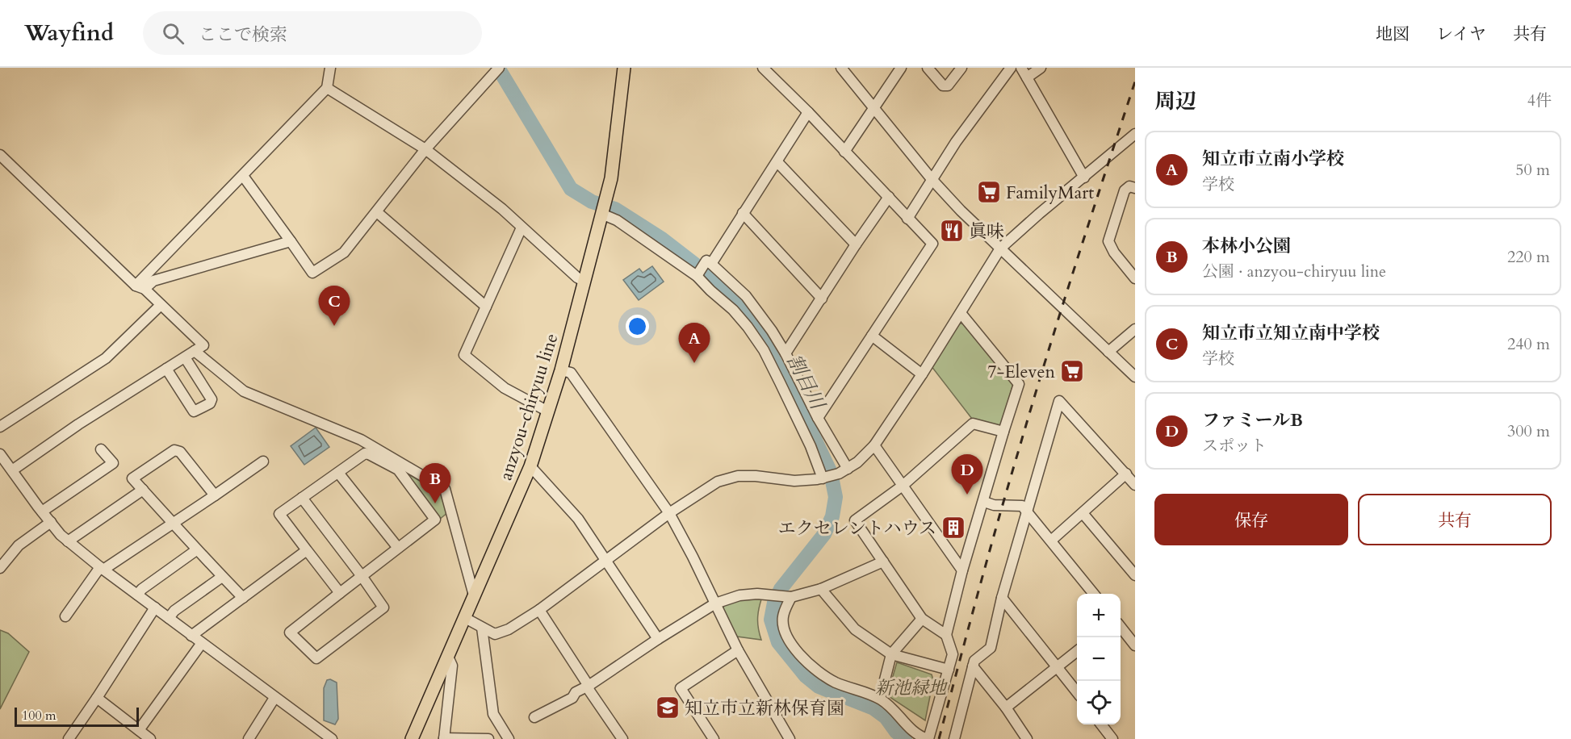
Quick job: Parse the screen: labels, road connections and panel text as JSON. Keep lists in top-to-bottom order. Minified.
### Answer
{"streets":{"main road":["anzyou-chiryuu line"]},"water":["割目川"],"parks":["新池緑地"],"places":{"supermarket":["FamilyMart","7-Eleven"],"restaurant":["眞味"],"building":["エクセレントハウス"],"school or university":["知立市立新林保育園"]},"scale_bar":"100 m","page":{"header":"Wayfind","search":"ここで検索","nav":["地図","レイヤ","共有"],"heading":["周辺","4件"],"list":[{"mark":"A","name":"知立市立南小学校","note":"学校","value":"50 m"},{"mark":"B","name":"本林小公園","note":"公園 · anzyou-chiryuu line","value":"220 m"},{"mark":"C","name":"知立市立知立南中学校","note":"学校","value":"240 m"},{"mark":"D","name":"ファミールB","note":"スポット","value":"300 m"}],"pins":["C","A","D","B"],"buttons":["保存","共有"],"map_buttons":["+","−"],"scale":"100 m"}}
